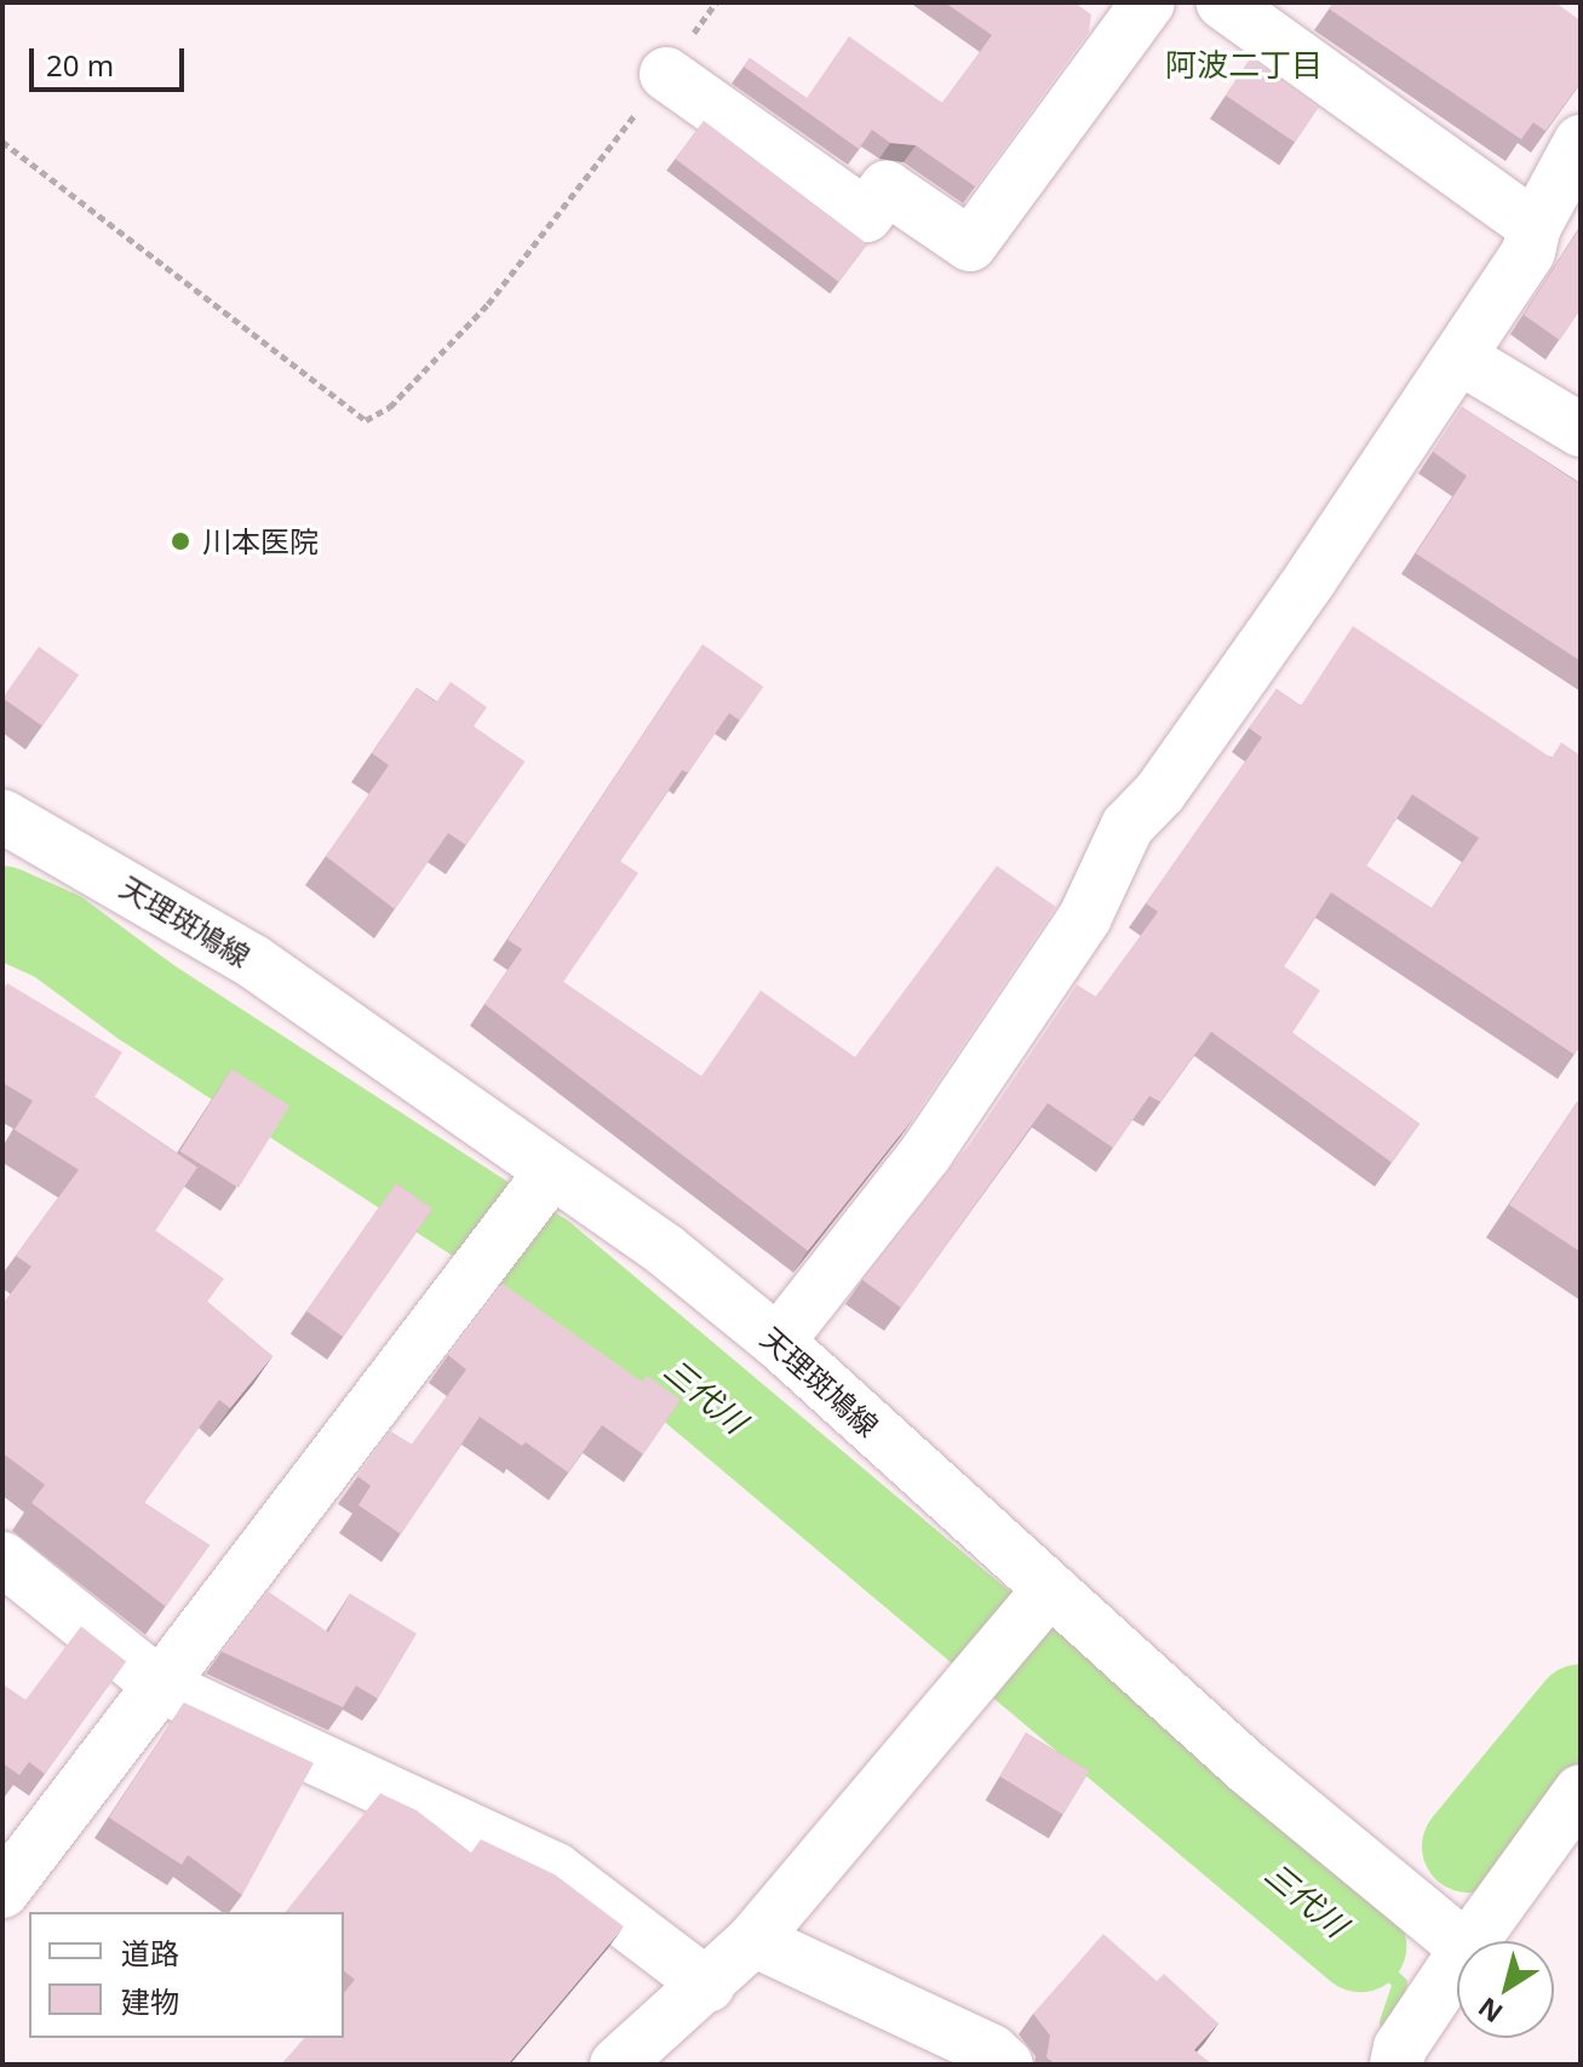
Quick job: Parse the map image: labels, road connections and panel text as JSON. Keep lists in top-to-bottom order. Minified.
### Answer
{"streets":{"street":["天理斑鳩線"]},"districts":["阿波二丁目"],"water":["三代川"],"places":["川本医院"],"legend":["道路","建物"],"scale_bar":"20 m","north":"bottom left"}
